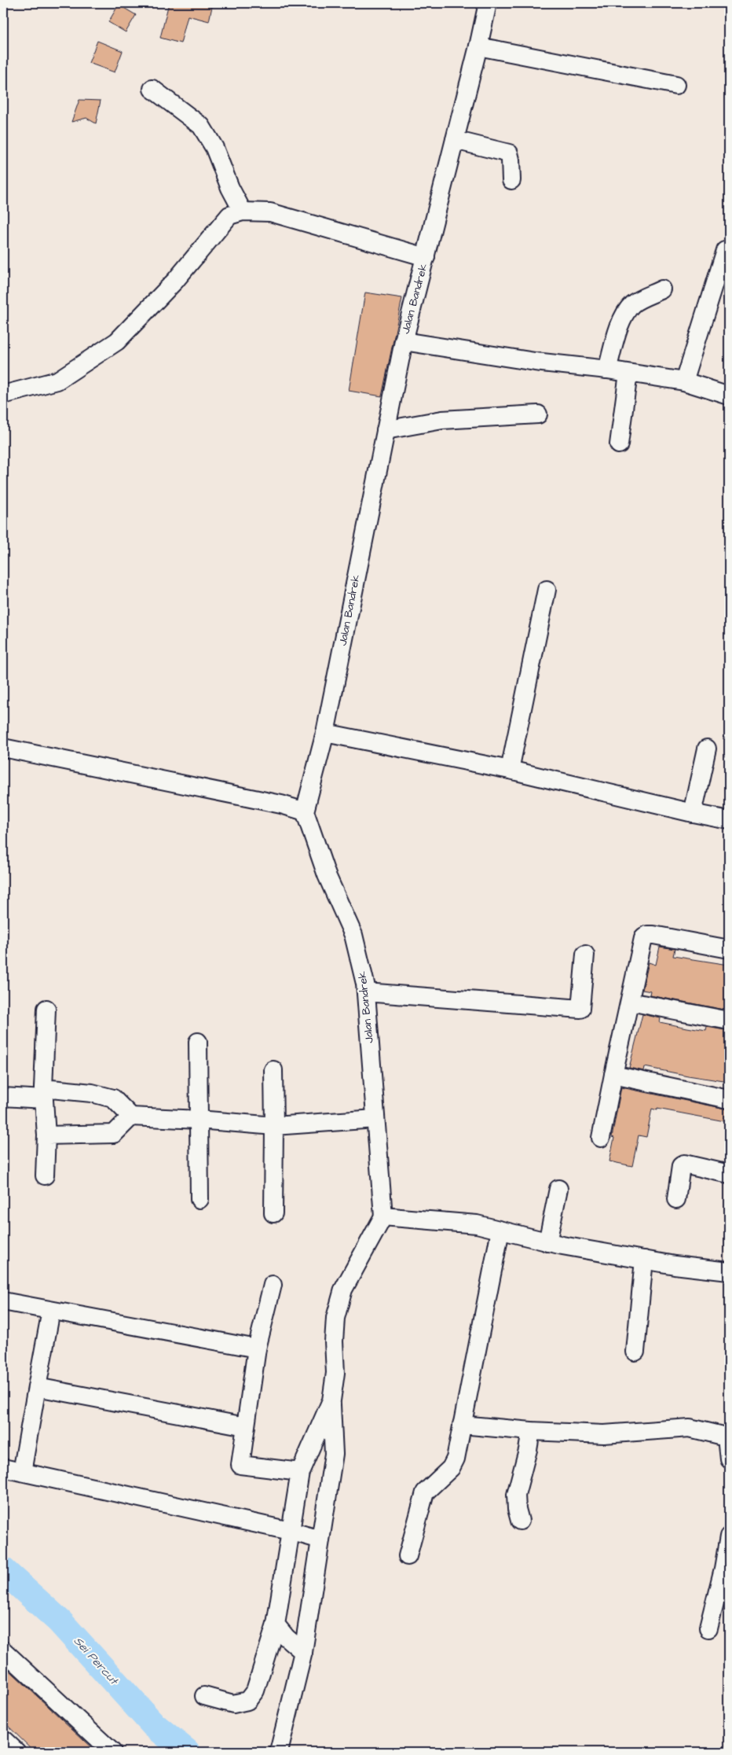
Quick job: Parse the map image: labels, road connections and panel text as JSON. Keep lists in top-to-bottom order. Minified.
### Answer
{"streets":{"street":["Jalan Bandrek"]},"water":["Sei Percut"]}
